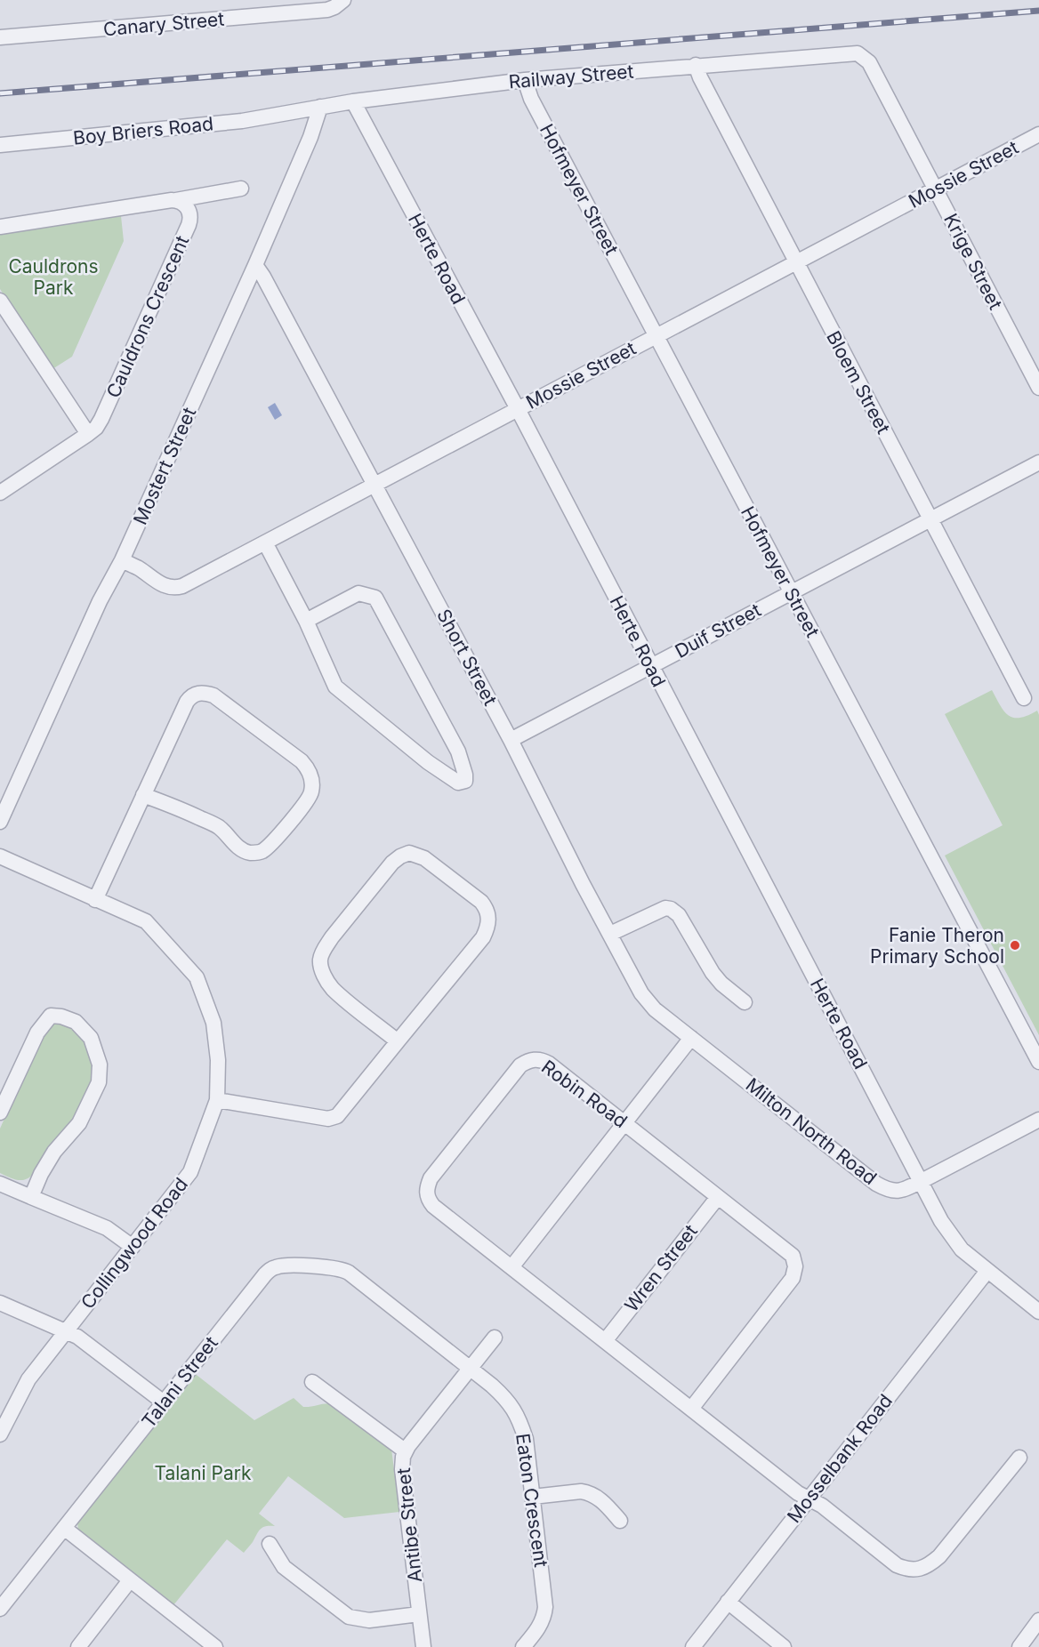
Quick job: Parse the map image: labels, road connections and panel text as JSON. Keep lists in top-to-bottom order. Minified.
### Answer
{"streets":{"street":["Canary Street","Railway Street","Boy Briers Road","Mossie Street","Hofmeyer Street","Herte Road","Krige Street","Cauldrons Crescent","Bloem Street","Mostert Street","Duif Street","Short Street","Robin Road","Milton North Road","Collingwood Road","Wren Street","Talani Street","Mosselbank Road","Eaton Crescent","Antibe Street"]},"crossings":[["Railway Street","Boy Briers Road"],["Railway Street","Hofmeyer Street"],["Railway Street","Herte Road"],["Railway Street","Krige Street"],["Railway Street","Bloem Street"],["Railway Street","Mostert Street"],["Mossie Street","Hofmeyer Street"],["Mossie Street","Herte Road"],["Mossie Street","Krige Street"],["Mossie Street","Bloem Street"],["Mossie Street","Mostert Street"],["Mossie Street","Short Street"],["Hofmeyer Street","Duif Street"],["Herte Road","Duif Street"],["Herte Road","Milton North Road"],["Bloem Street","Duif Street"],["Mostert Street","Short Street"],["Duif Street","Short Street"],["Short Street","Milton North Road"],["Robin Road","Wren Street"],["Robin Road","Mosselbank Road"],["Talani Street","Eaton Crescent"],["Talani Street","Antibe Street"],["Eaton Crescent","Antibe Street"]],"parks":["Cauldrons Park","Talani Park"],"places":["Fanie Theron Primary School"]}
